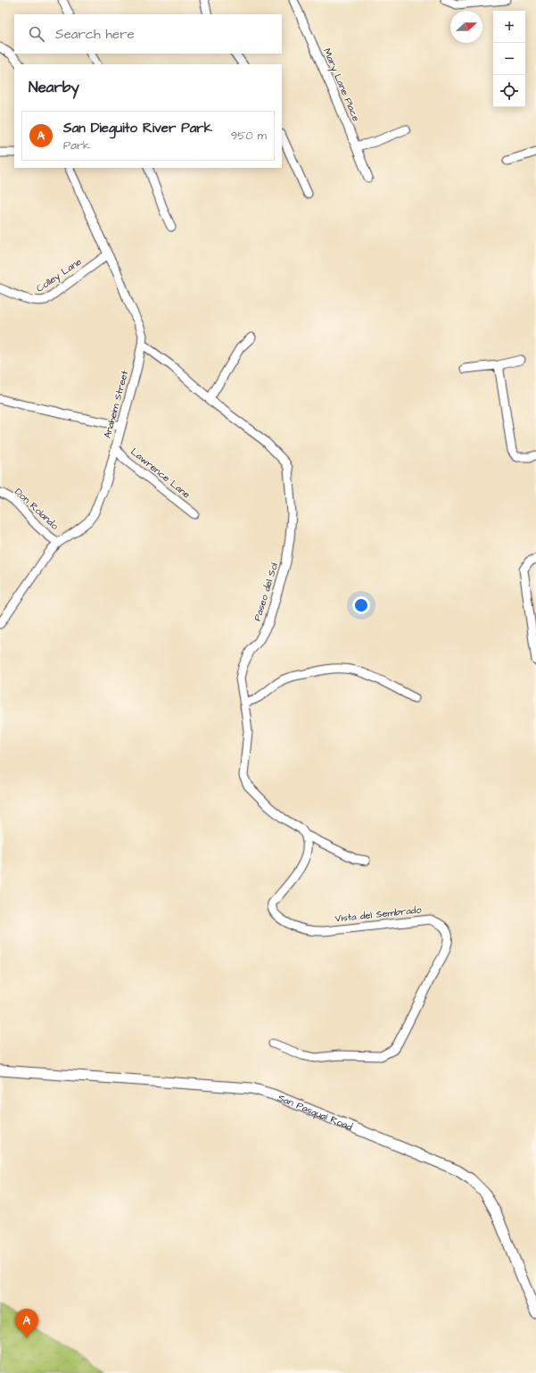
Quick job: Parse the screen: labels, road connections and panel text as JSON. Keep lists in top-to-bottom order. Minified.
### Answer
{"streets":{"main road":["San Pasqual Road"],"street":["Mary Lane Place","Colley Lane","Anaheim Street","Lawrence Lane","Don Rolando","Paseo del Sol","Vista del Sembrado"]},"crossings":[["Colley Lane","Anaheim Street"],["Anaheim Street","Lawrence Lane"],["Anaheim Street","Don Rolando"],["Anaheim Street","Paseo del Sol"],["Paseo del Sol","Vista del Sembrado"]],"north":"right","page":{"map_buttons":["+","−"],"search":"Search here","heading":"Nearby","list":[{"mark":"A","name":"San Dieguito River Park","note":"Park","value":"950 m"}],"pins":"A"}}
